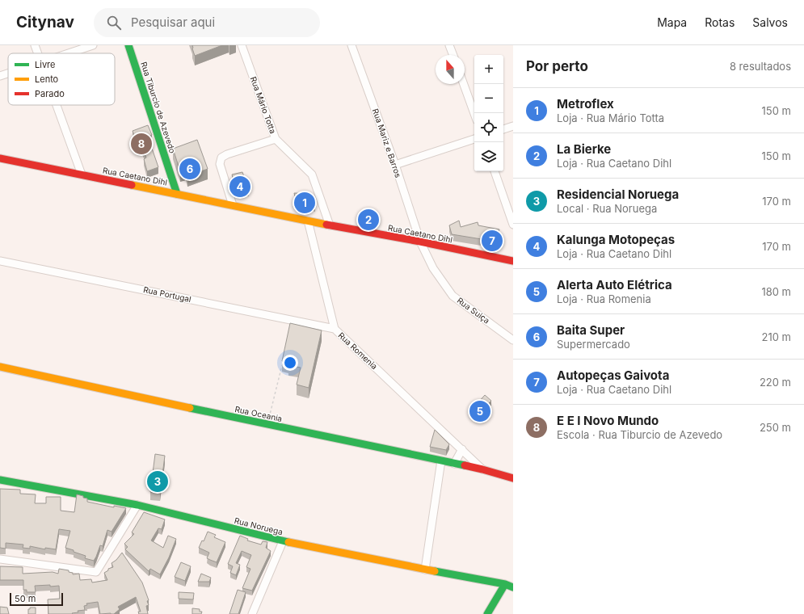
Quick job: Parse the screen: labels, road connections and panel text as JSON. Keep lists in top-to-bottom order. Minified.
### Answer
{"streets":{"street":["Rua Mário Totta","Rua Tiburcio de Azevedo","Rua Mariz e Barros","Rua Caetano Dihl","Rua Portugal","Rua Suiça","Rua Romenia","Rua Oceania","Rua Noruega"]},"crossings":[["Rua Mário Totta","Rua Caetano Dihl"],["Rua Tiburcio de Azevedo","Rua Caetano Dihl"],["Rua Mariz e Barros","Rua Caetano Dihl"],["Rua Mariz e Barros","Rua Suiça"],["Rua Caetano Dihl","Rua Suiça"],["Rua Caetano Dihl","Rua Romenia"],["Rua Portugal","Rua Romenia"],["Rua Romenia","Rua Oceania"]],"legend":["Livre","Lento","Parado"],"scale_bar":"50 m","north":"top","page":{"header":"Citynav","search":"Pesquisar aqui","nav":["Mapa","Rotas","Salvos"],"heading":["Por perto","8 resultados"],"map_buttons":["+","−"],"list":[{"mark":"1","name":"Metroflex","note":"Loja · Rua Mário Totta","value":"150 m"},{"mark":"2","name":"La Bierke","note":"Loja · Rua Caetano Dihl","value":"150 m"},{"mark":"3","name":"Residencial Noruega","note":"Local · Rua Noruega","value":"170 m"},{"mark":"4","name":"Kalunga Motopeças","note":"Loja · Rua Caetano Dihl","value":"170 m"},{"mark":"5","name":"Alerta Auto Elétrica","note":"Loja · Rua Romenia","value":"180 m"},{"mark":"6","name":"Baita Super","note":"Supermercado","value":"210 m"},{"mark":"7","name":"Autopeças Gaivota","note":"Loja · Rua Caetano Dihl","value":"220 m"},{"mark":"8","name":"E E I Novo Mundo","note":"Escola · Rua Tiburcio de Azevedo","value":"250 m"}],"pins":["8","6","4","1","2","7","5","3"],"scale":"50 m"}}
